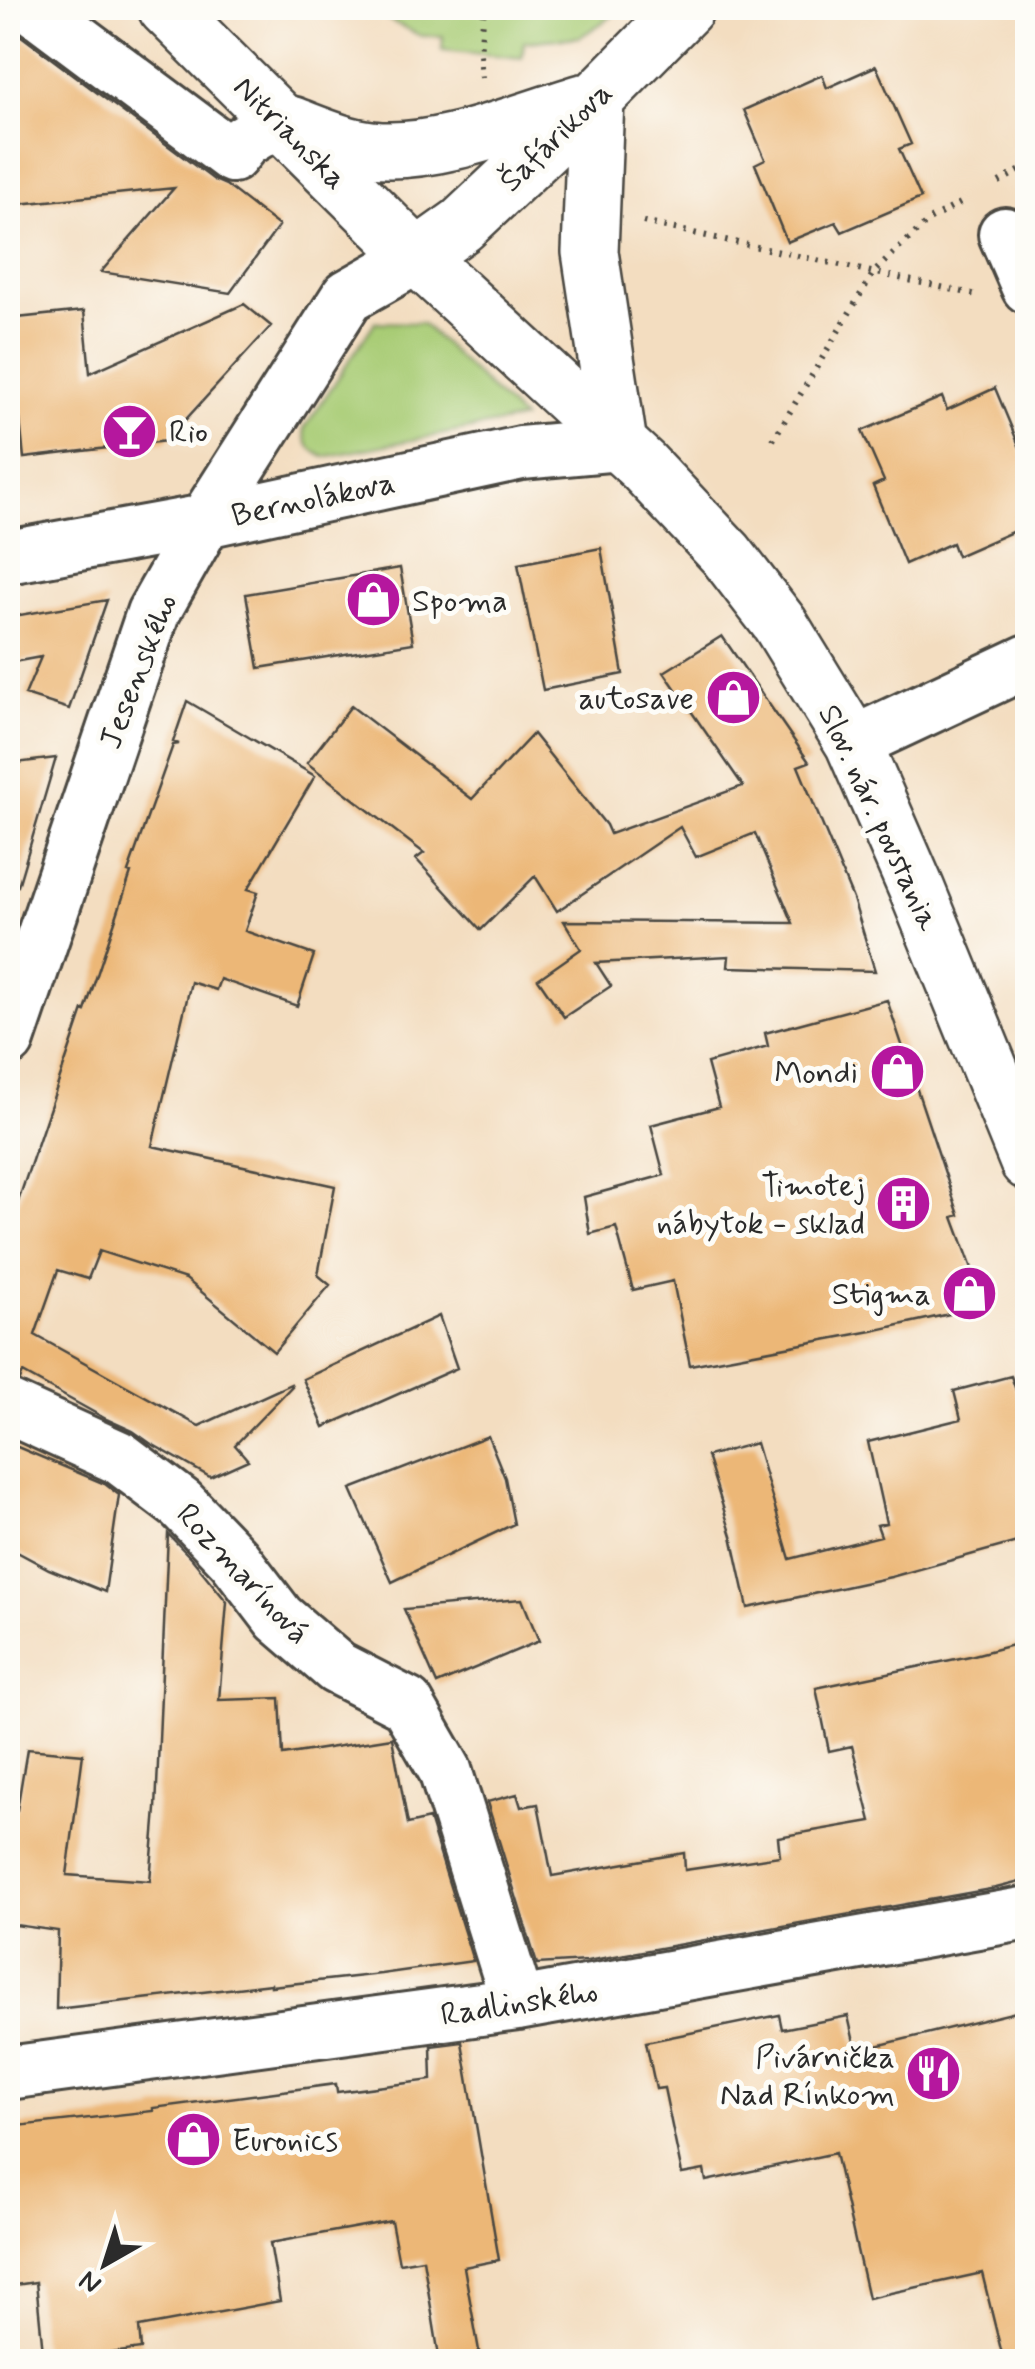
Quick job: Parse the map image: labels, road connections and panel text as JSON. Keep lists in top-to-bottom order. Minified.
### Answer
{"streets":{"main road":["Nitrianska","Šafárikova","Slov. nár. povstania"],"street":["Bernolákova","Jesenského","Rozmarínová","Radlinského"]},"crossings":[["Nitrianska","Šafárikova"],["Nitrianska","Jesenského"],["Nitrianska","Slov. nár. povstania"],["Šafárikova","Jesenského"],["Šafárikova","Slov. nár. povstania"],["Bernolákova","Jesenského"],["Bernolákova","Slov. nár. povstania"],["Jesenského","Slov. nár. povstania"],["Rozmarínová","Radlinského"]],"places":{"bar":["Rio"],"shop":["Spoma","autosave","Mondi","Stigma","Euronics"],"building":["Timotej nábytok - sklad"],"restaurant":["Pivárnička Nad Rínkom"]},"north":"bottom left"}
